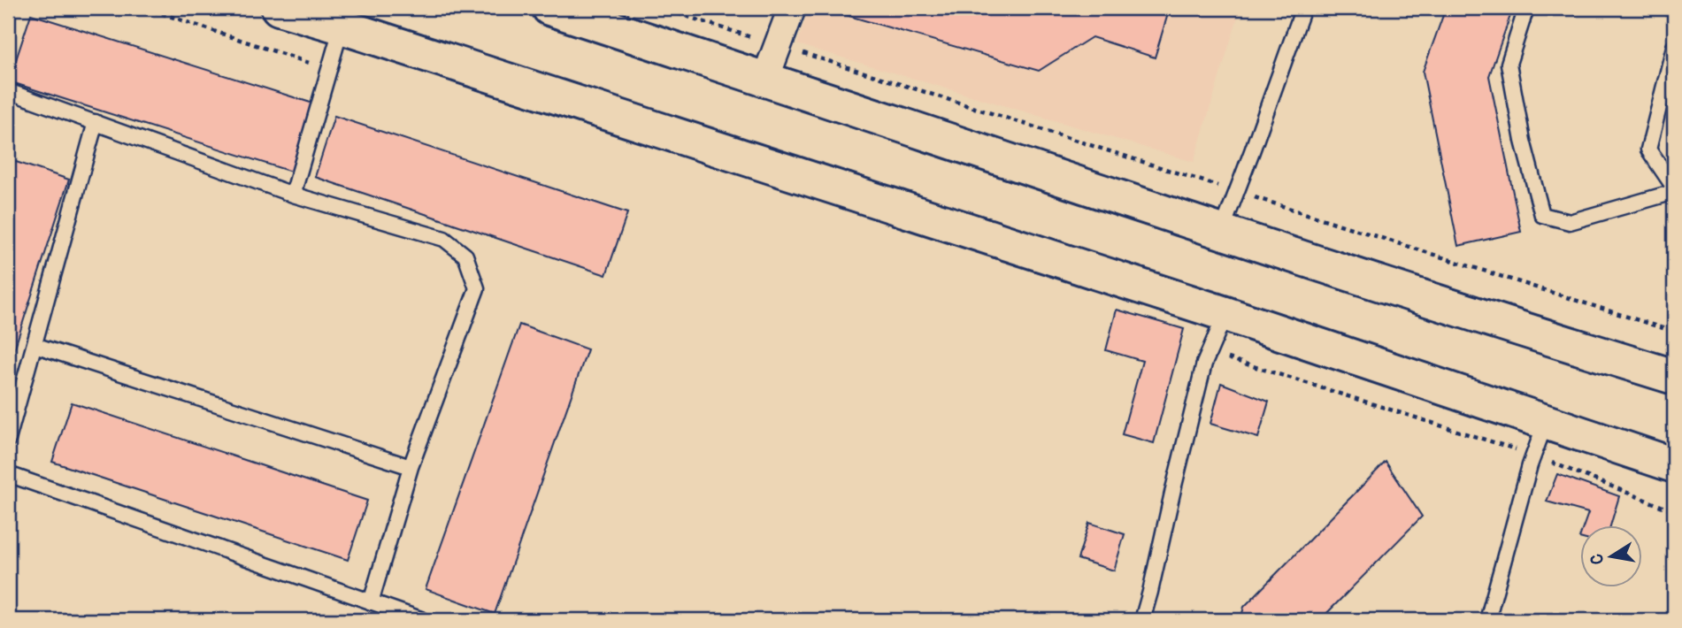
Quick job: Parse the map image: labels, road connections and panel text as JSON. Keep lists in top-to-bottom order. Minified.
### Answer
{"north":"left"}
